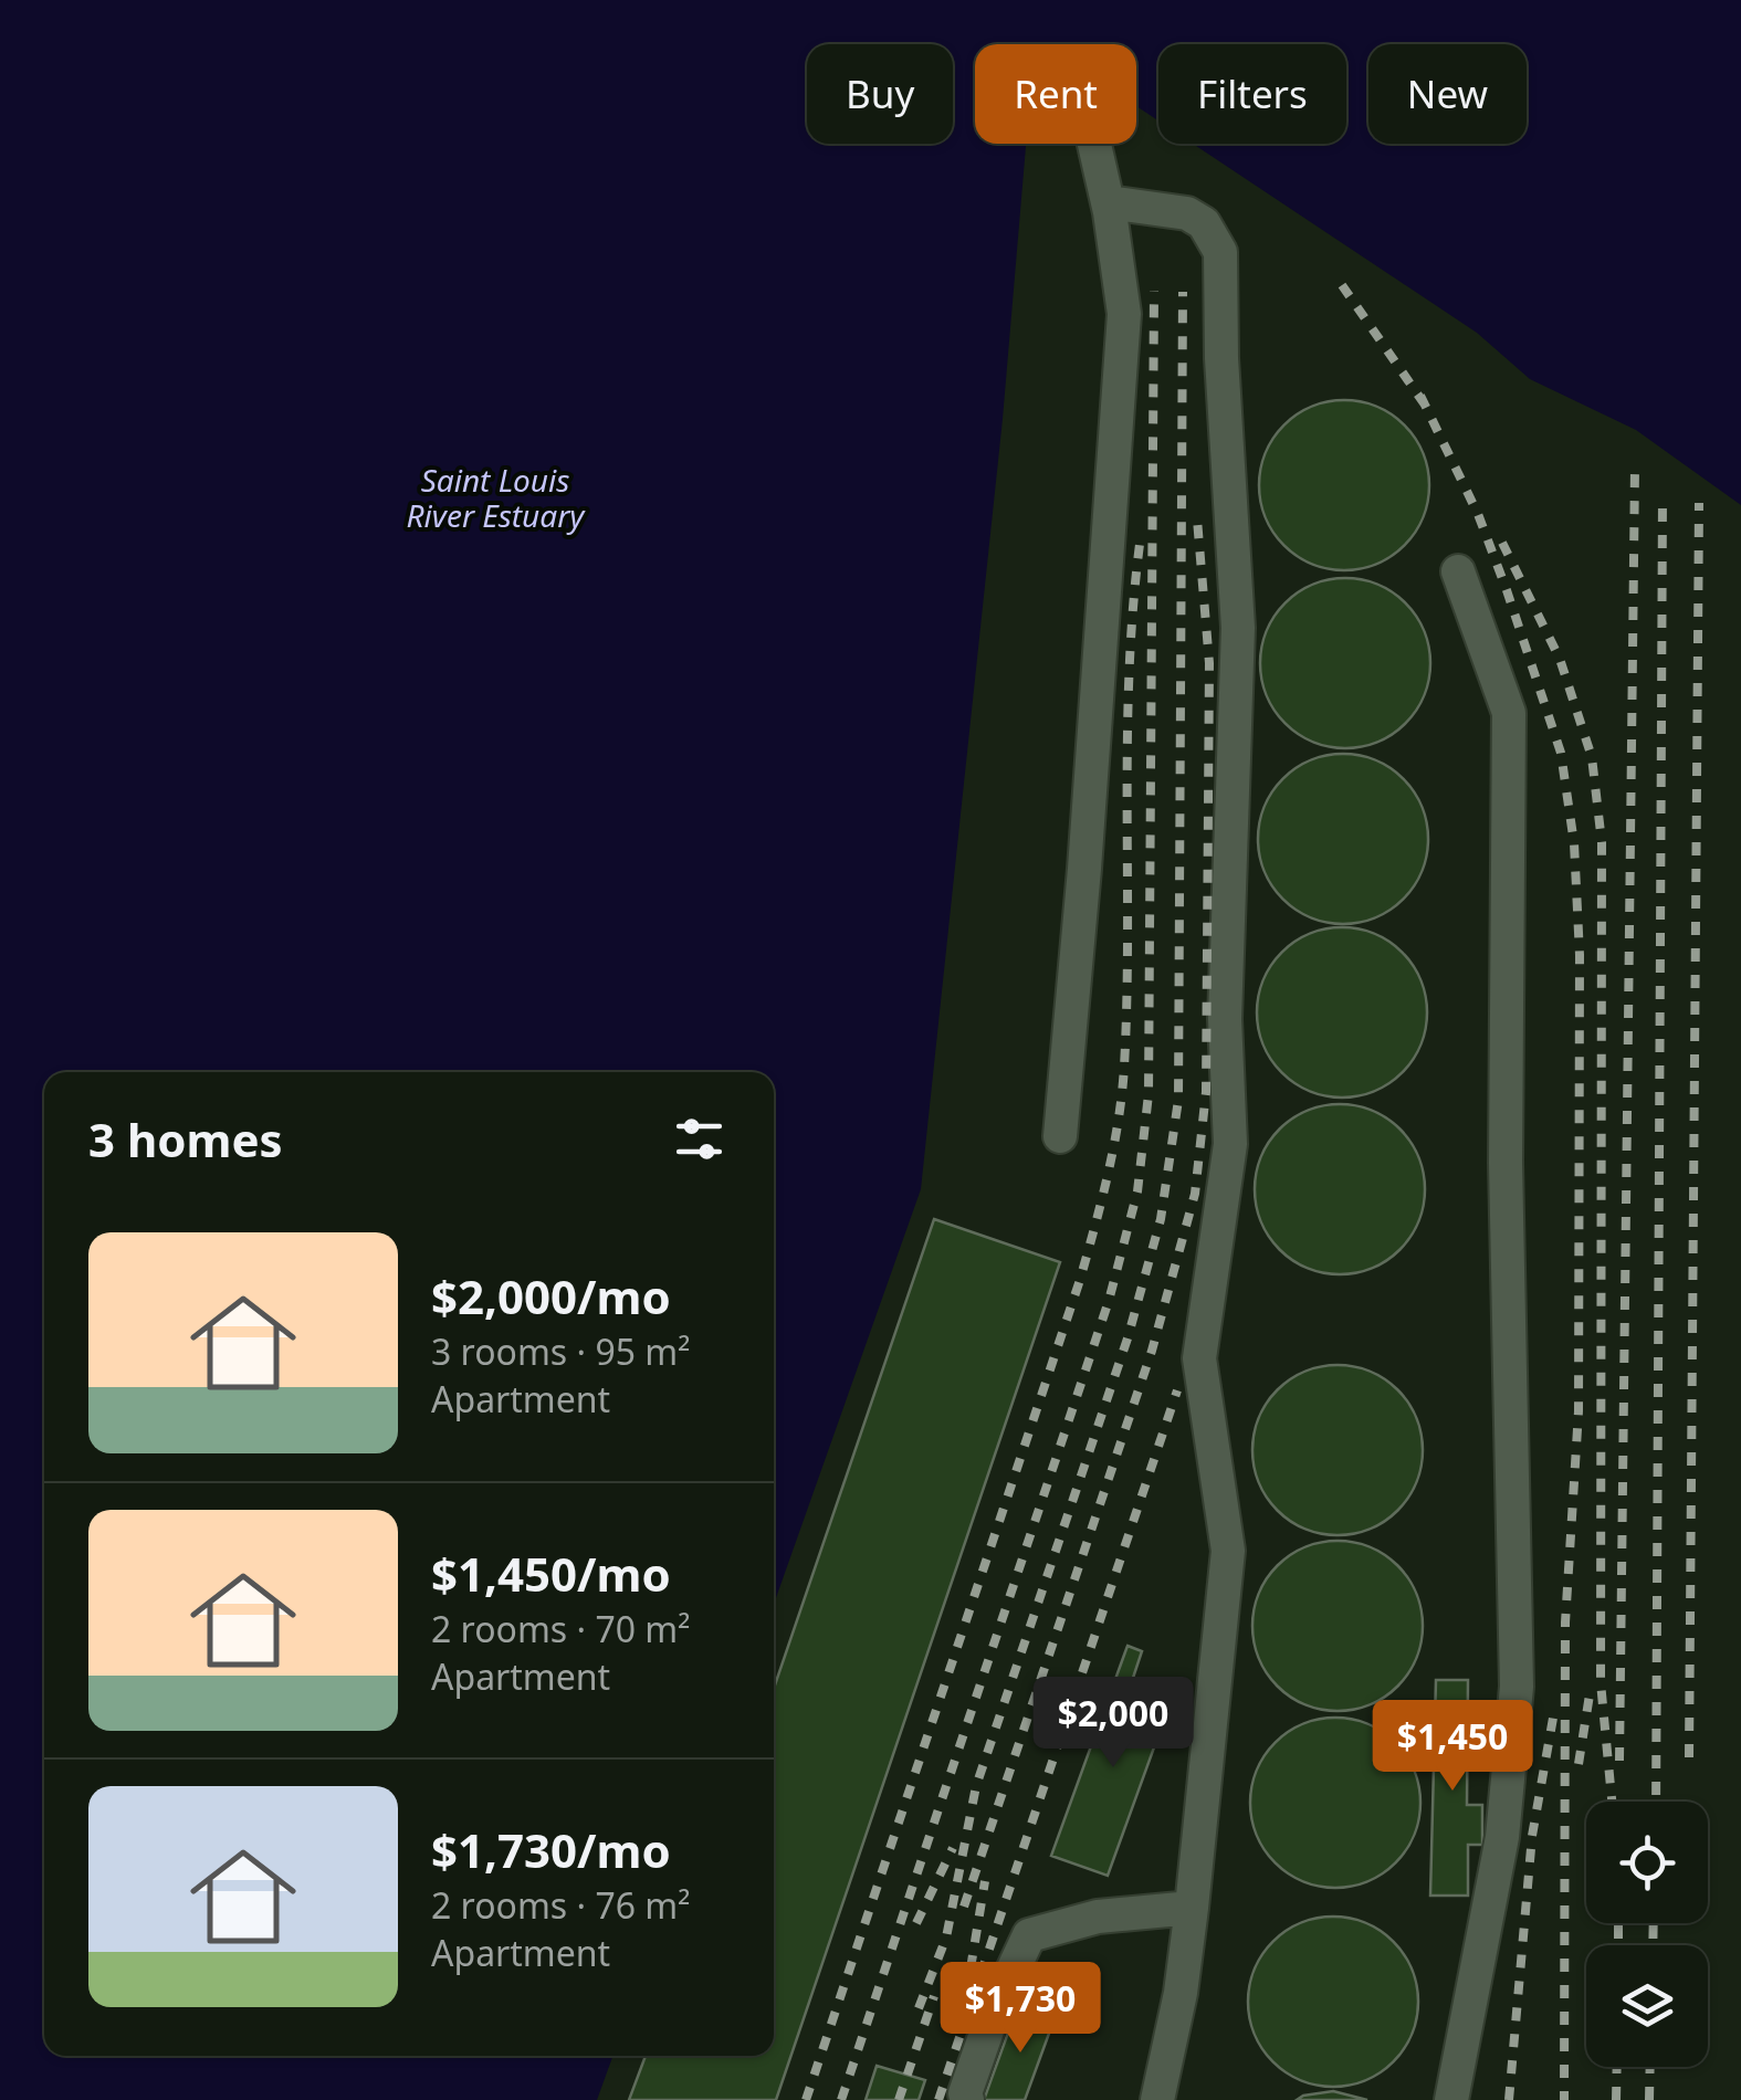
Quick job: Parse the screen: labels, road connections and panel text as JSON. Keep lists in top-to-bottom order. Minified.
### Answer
{"water":["Saint Louis River Estuary"],"page":{"chip":["Buy","Rent","Filters","New"],"heading":"3 homes","list":[{"name":"$2,000/mo","note":"3 rooms · 95 m² · Apartment"},{"name":"$1,450/mo","note":"2 rooms · 70 m² · Apartment"},{"name":"$1,730/mo","note":"2 rooms · 76 m² · Apartment"}],"price":["$2,000","$1,450","$1,730"]}}
